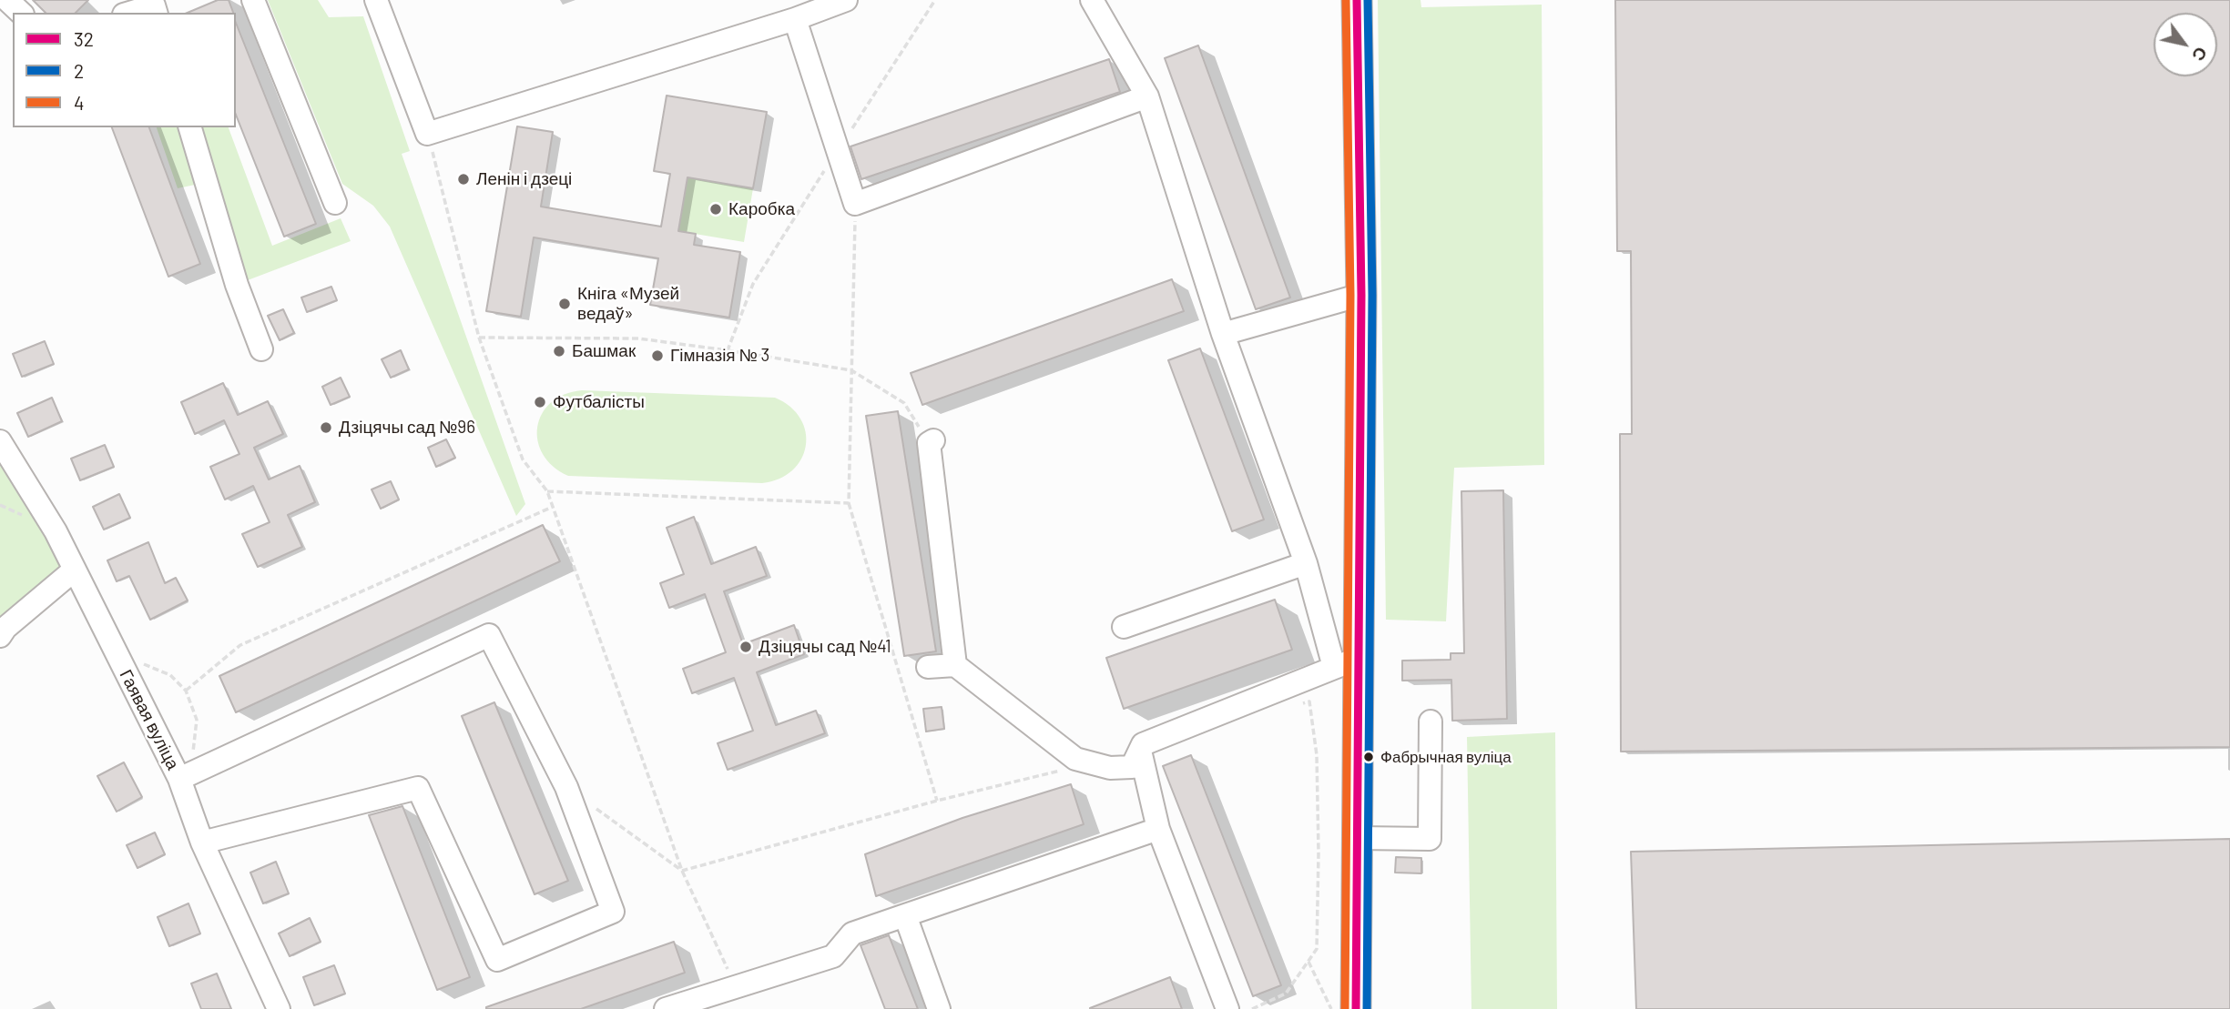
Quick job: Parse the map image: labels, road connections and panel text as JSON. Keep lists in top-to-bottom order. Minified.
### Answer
{"streets":{"street":["Гаявая вуліца"]},"places":["Ленін і дзеці","Каробка","Кніга «Музей ведаў»","Башмак","Гімназія № 3","Футбалісты","Дзіцячы сад №96","Дзіцячы сад №41","Фабрычная вуліца"],"lines":["transit line 32","transit line 2","transit line 4"],"legend":["32","2","4"],"north":"bottom right"}
